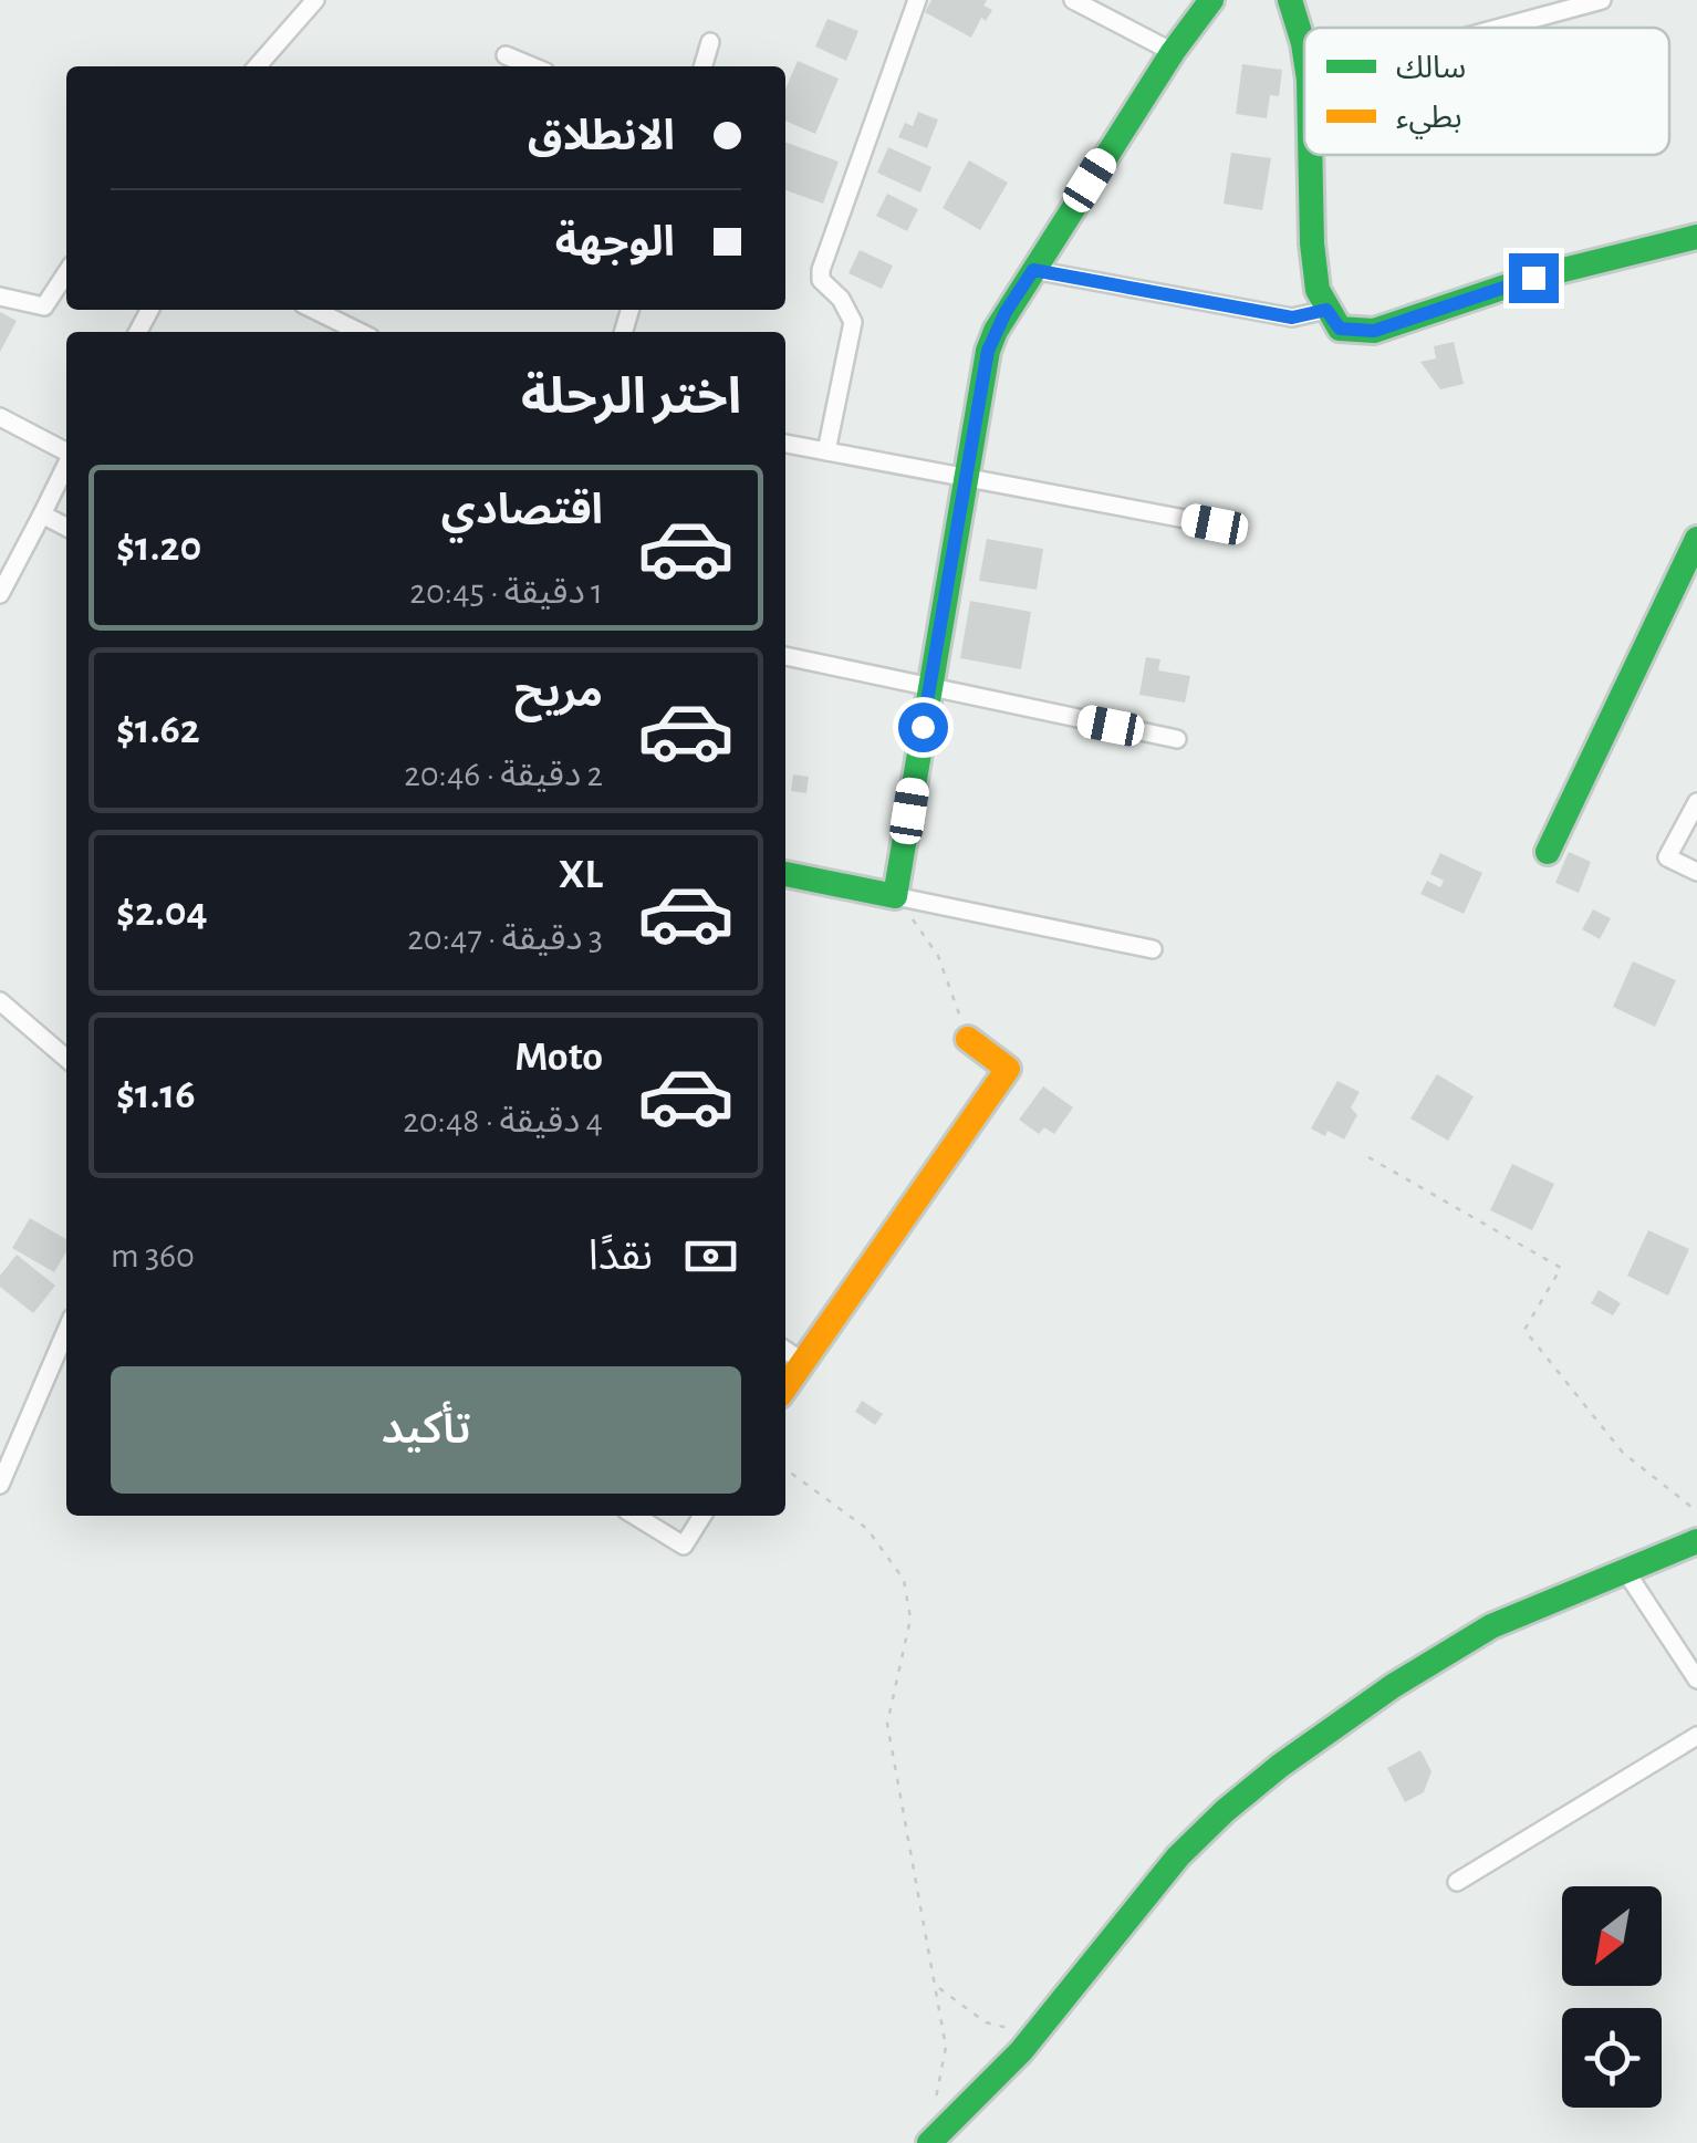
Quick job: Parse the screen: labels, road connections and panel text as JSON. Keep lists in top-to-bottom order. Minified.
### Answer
{"legend":["سالك","بطيء"],"north":"bottom left","page":{"banner":["الانطلاق","الوجهة"],"heading":"اختر الرحلة","list":[{"name":"اقتصادي","note":"1 دقيقة · 20:45","value":"$1.20"},{"name":"مريح","note":"2 دقيقة · 20:46","value":"$1.62"},{"name":"XL","note":"3 دقيقة · 20:47","value":"$2.04"},{"name":"Moto","note":"4 دقيقة · 20:48","value":"$1.16"}],"pay":["نقدًا","360 m"],"buttons":"تأكيد"}}
